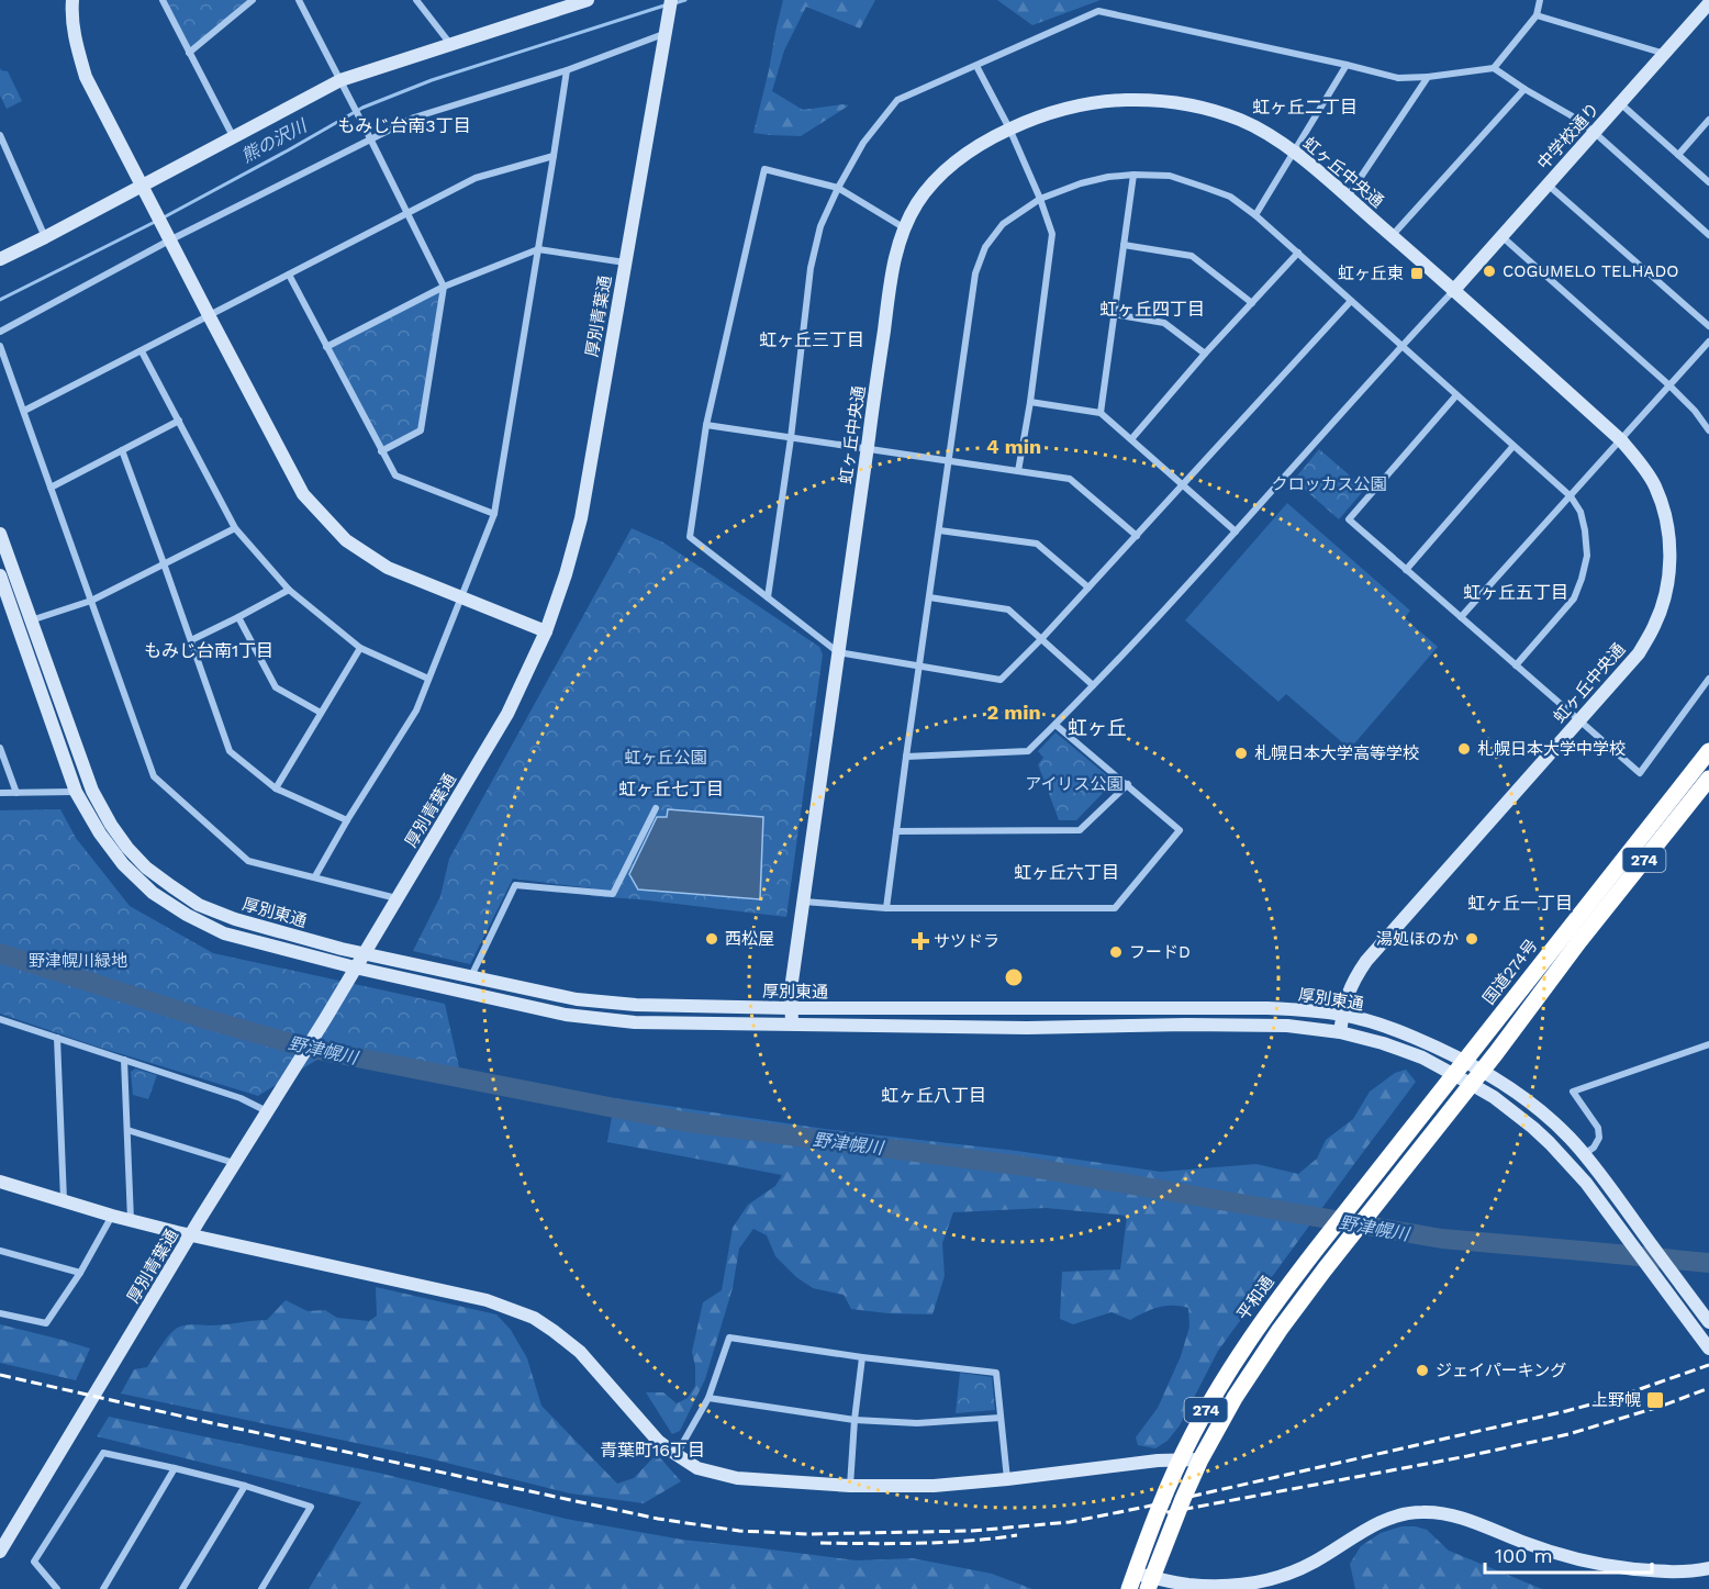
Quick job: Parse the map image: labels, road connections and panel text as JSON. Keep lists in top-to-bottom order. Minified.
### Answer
{"streets":{"highway":["274","国道274号","平和通"],"street":["中学校通り","虹ヶ丘中央通","厚別青葉通","厚別東通"]},"crossings":[["中学校通り","虹ヶ丘中央通"],["虹ヶ丘中央通","厚別東通"],["厚別青葉通","厚別東通"],["274","厚別東通"],["厚別東通","国道274号"],["厚別東通","平和通"],["国道274号","平和通"]],"districts":["虹ヶ丘二丁目","もみじ台南3丁目","虹ヶ丘四丁目","虹ヶ丘三丁目","虹ヶ丘五丁目","もみじ台南1丁目","虹ヶ丘","虹ヶ丘七丁目","虹ヶ丘六丁目","虹ヶ丘一丁目","虹ヶ丘八丁目","青葉町16丁目"],"water":["熊の沢川","野津幌川"],"parks":["クロッカス公園","虹ヶ丘公園","アイリス公園","野津幌川緑地"],"places":{"other":["COGUMELO TELHADO","札幌日本大学中学校","札幌日本大学高等学校","西松屋","湯処ほのか","フードD","ジェイパーキング"],"transit":["虹ヶ丘東","上野幌"],"health":["サツドラ"]},"scale_bar":"100 m","rings":["4 min","2 min"]}
